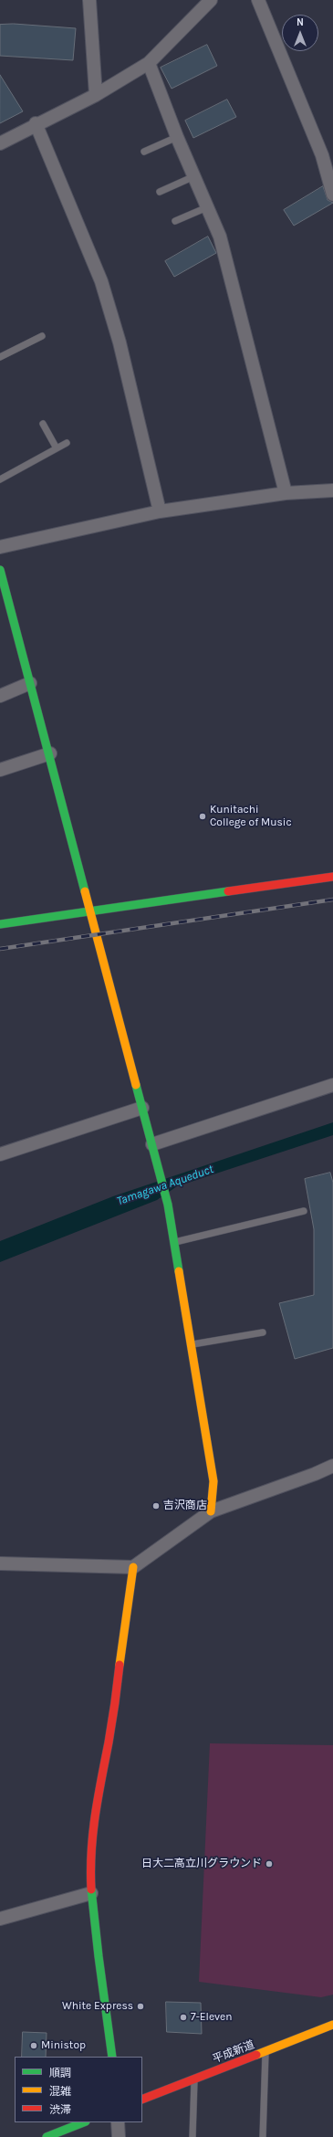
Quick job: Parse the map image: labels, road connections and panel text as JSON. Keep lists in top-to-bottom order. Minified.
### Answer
{"streets":{"street":["平成新道"]},"water":["Tamagawa Aqueduct"],"places":["Kunitachi College of Music","吉沢商店","日大二高立川グラウンド","White Express","7-Eleven","Ministop"],"legend":["順調","混雑","渋滞"],"north":"top"}
